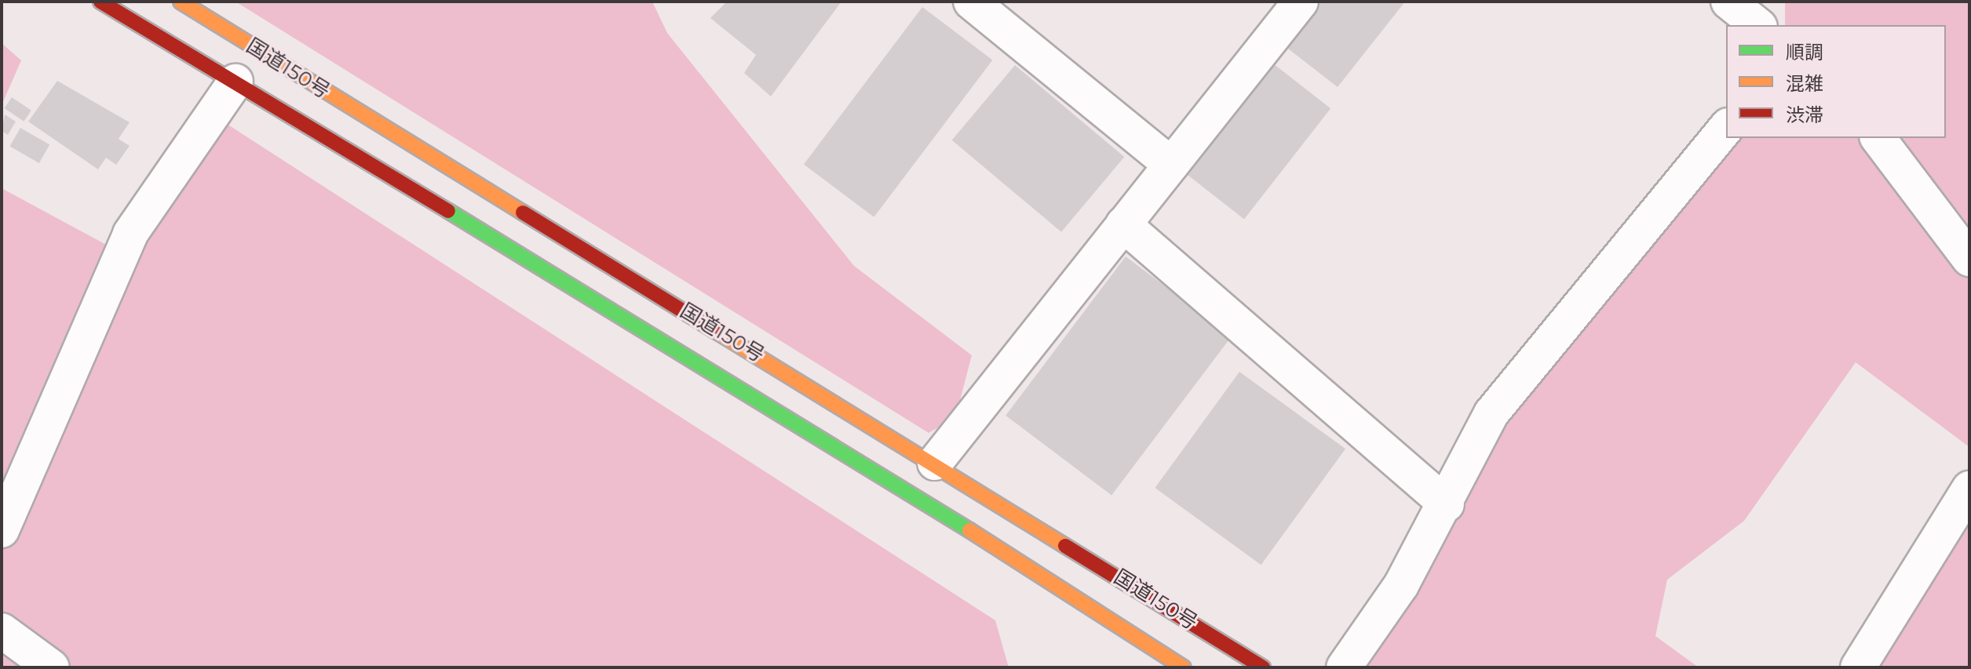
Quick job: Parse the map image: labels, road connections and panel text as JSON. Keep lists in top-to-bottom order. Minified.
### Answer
{"streets":{"highway":["国道150号"]},"legend":["順調","混雑","渋滞"]}
